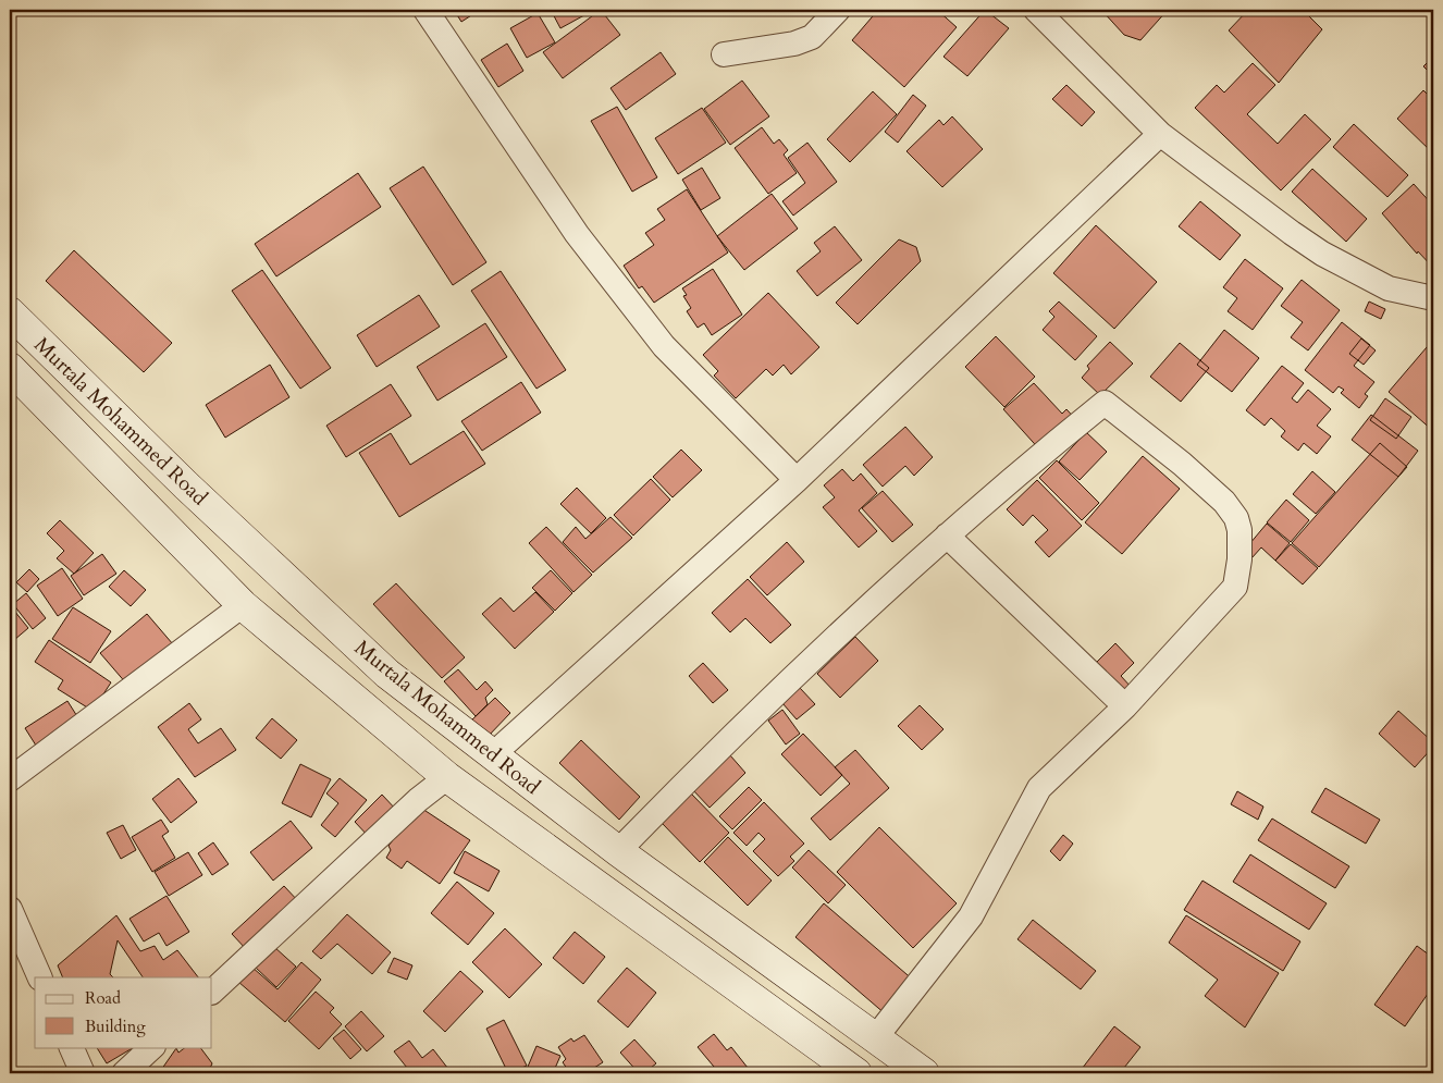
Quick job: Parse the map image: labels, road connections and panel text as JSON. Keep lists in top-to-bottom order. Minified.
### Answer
{"streets":{"main road":["Murtala Mohammed Road"]},"legend":["Road","Building"]}
